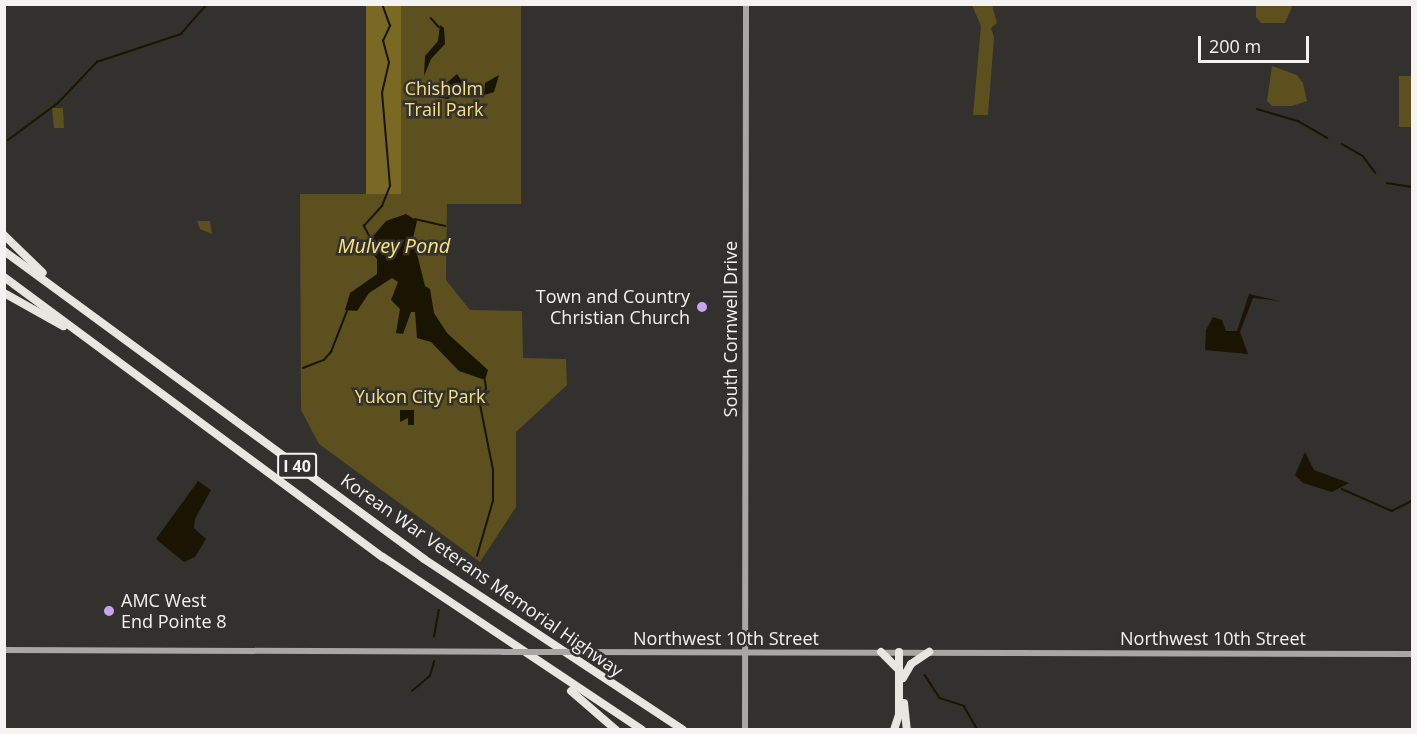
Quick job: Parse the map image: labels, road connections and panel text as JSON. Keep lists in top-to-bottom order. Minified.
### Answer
{"streets":{"highway":["I 40","Korean War Veterans Memorial Highway"],"main road":["South Cornwell Drive","Northwest 10th Street"]},"crossings":[["South Cornwell Drive","Northwest 10th Street"]],"water":["Mulvey Pond"],"parks":["Chisholm Trail Park","Yukon City Park"],"places":["Town and Country Christian Church","AMC West End Pointe 8"],"scale_bar":"200 m"}
